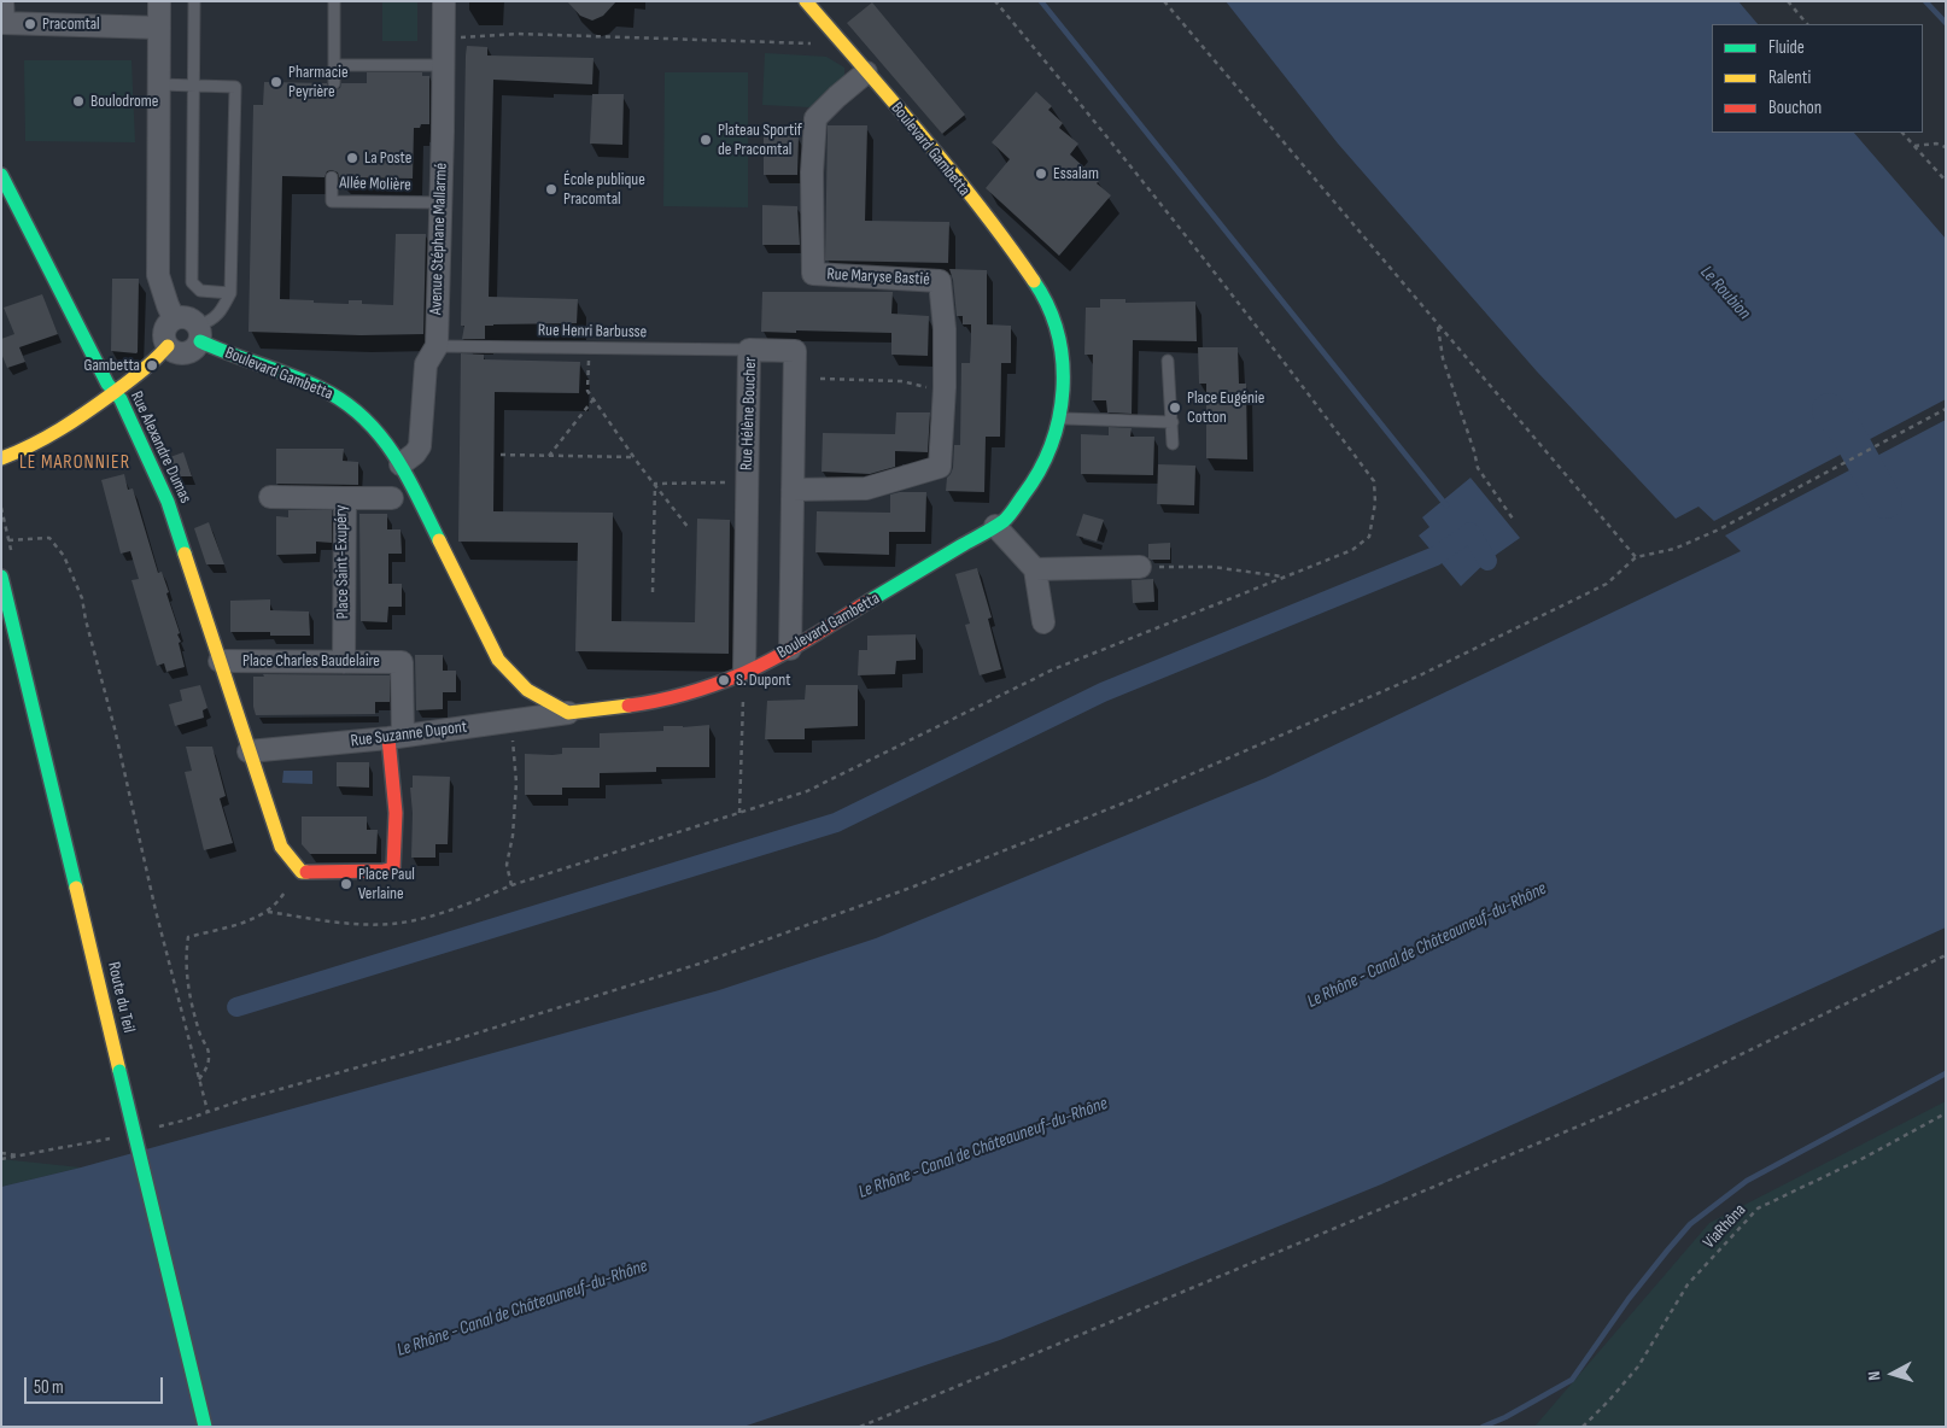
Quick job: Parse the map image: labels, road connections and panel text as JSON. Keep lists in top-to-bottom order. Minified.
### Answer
{"streets":{"street":["Boulevard Gambetta","Avenue Stéphane Mallarmé","Rue Maryse Bastié","Rue Hélène Boucher","Rue Alexandre Dumas","Place Saint-Exupéry","Place Charles Baudelaire","Rue Suzanne Dupont","Route du Teil"],"lane":["Allée Molière","Rue Henri Barbusse"],"path":["ViaRhôna"]},"crossings":[["Boulevard Gambetta","Avenue Stéphane Mallarmé"],["Boulevard Gambetta","Rue Maryse Bastié"],["Boulevard Gambetta","Rue Hélène Boucher"],["Boulevard Gambetta","Rue Suzanne Dupont"],["Allée Molière","Avenue Stéphane Mallarmé"],["Avenue Stéphane Mallarmé","Rue Henri Barbusse"],["Rue Maryse Bastié","Rue Hélène Boucher"],["Rue Henri Barbusse","Rue Hélène Boucher"],["Rue Alexandre Dumas","Place Charles Baudelaire"],["Rue Alexandre Dumas","Rue Suzanne Dupont"],["Place Saint-Exupéry","Place Charles Baudelaire"],["Place Charles Baudelaire","Rue Suzanne Dupont"]],"districts":["LE MARONNIER"],"water":["Le Roubion","Le Rhône - Canal de Châteauneuf-du-Rhône"],"places":["Pracomtal","Pharmacie Peyrière","Boulodrome","Plateau Sportif de Pracomtal","La Poste","Essalam","École publique Pracomtal","Gambetta","Place Eugénie Cotton","S. Dupont","Place Paul Verlaine"],"legend":["Fluide","Ralenti","Bouchon"],"scale_bar":"50 m","north":"left"}
